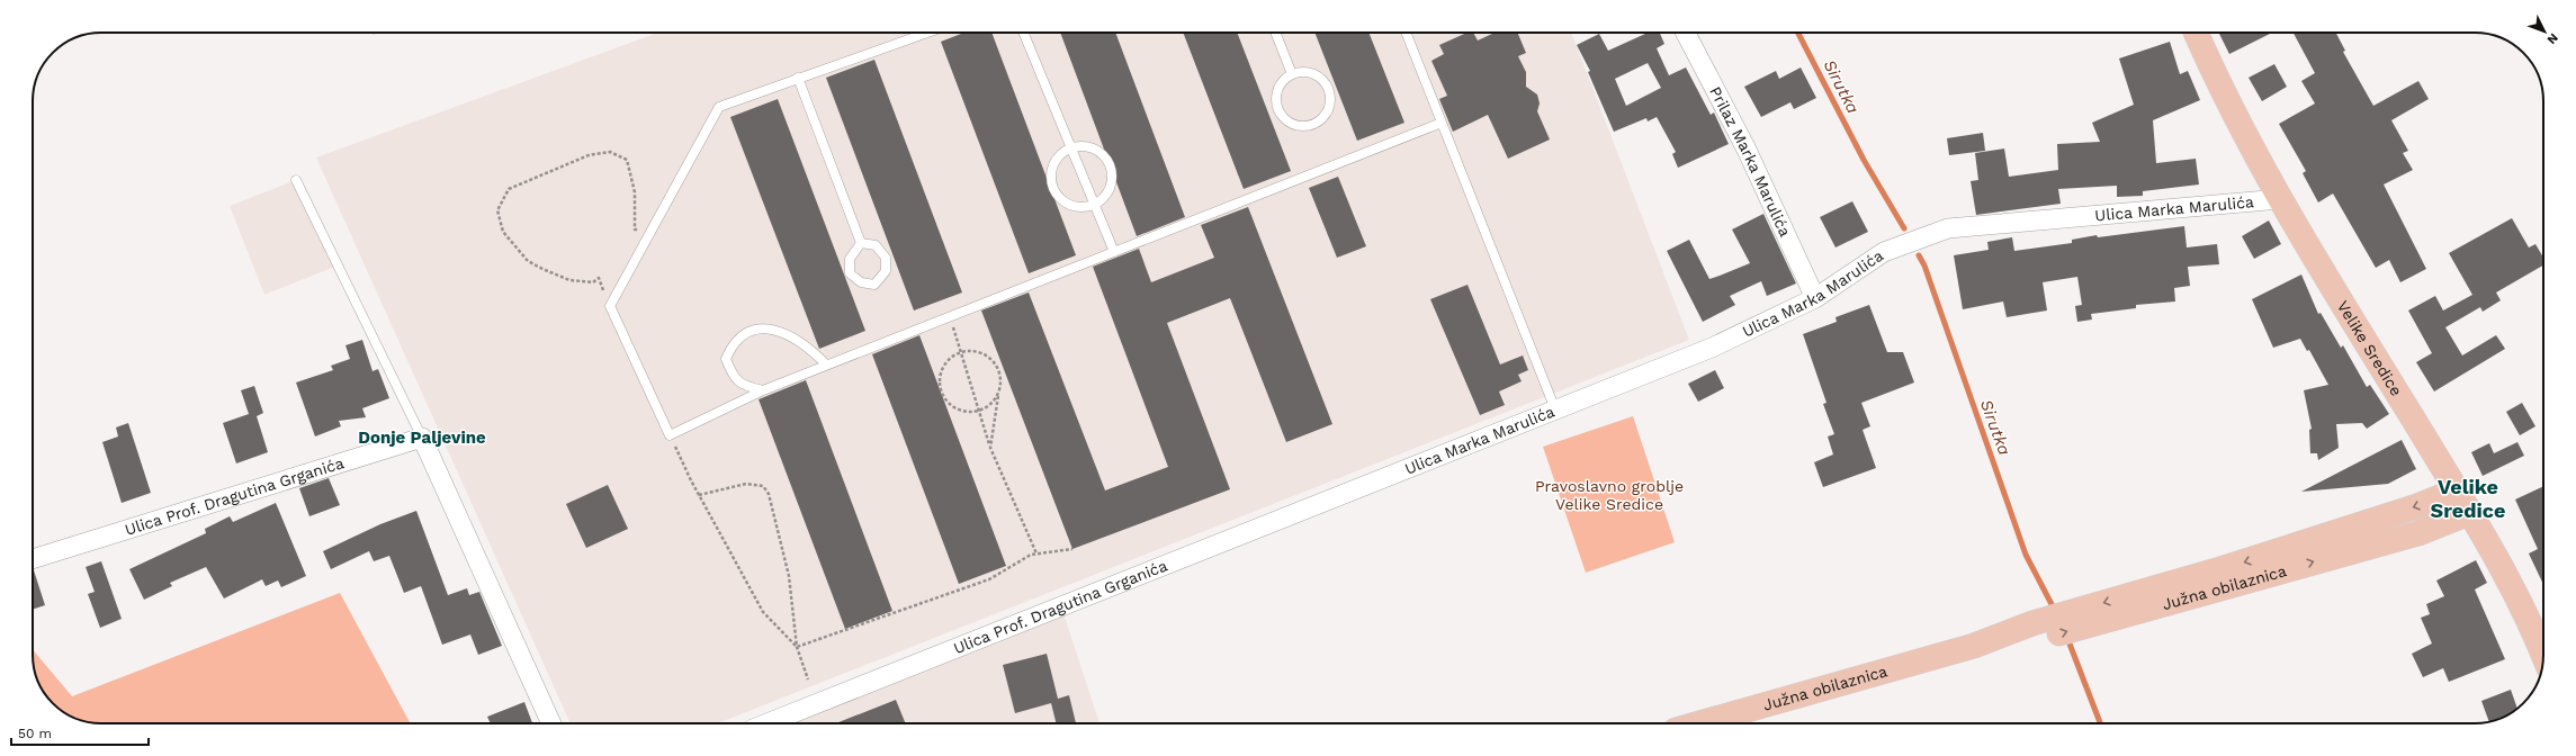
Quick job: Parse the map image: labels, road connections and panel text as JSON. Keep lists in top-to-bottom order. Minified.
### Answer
{"streets":{"main road":["Velike Sredice","Južna obilaznica"],"street":["Prilaz Marka Marulića","Ulica Marka Marulića","Ulica Prof. Dragutina Grganića"]},"crossings":[["Prilaz Marka Marulića","Ulica Marka Marulića"],["Ulica Marka Marulića","Velike Sredice"],["Ulica Marka Marulića","Ulica Prof. Dragutina Grganića"],["Velike Sredice","Južna obilaznica"]],"districts":["Donje Paljevine","Velike Sredice"],"water":["Sirutka"],"parks":["Pravoslavno groblje Velike Sredice"],"scale_bar":"50 m","north":"bottom right"}
